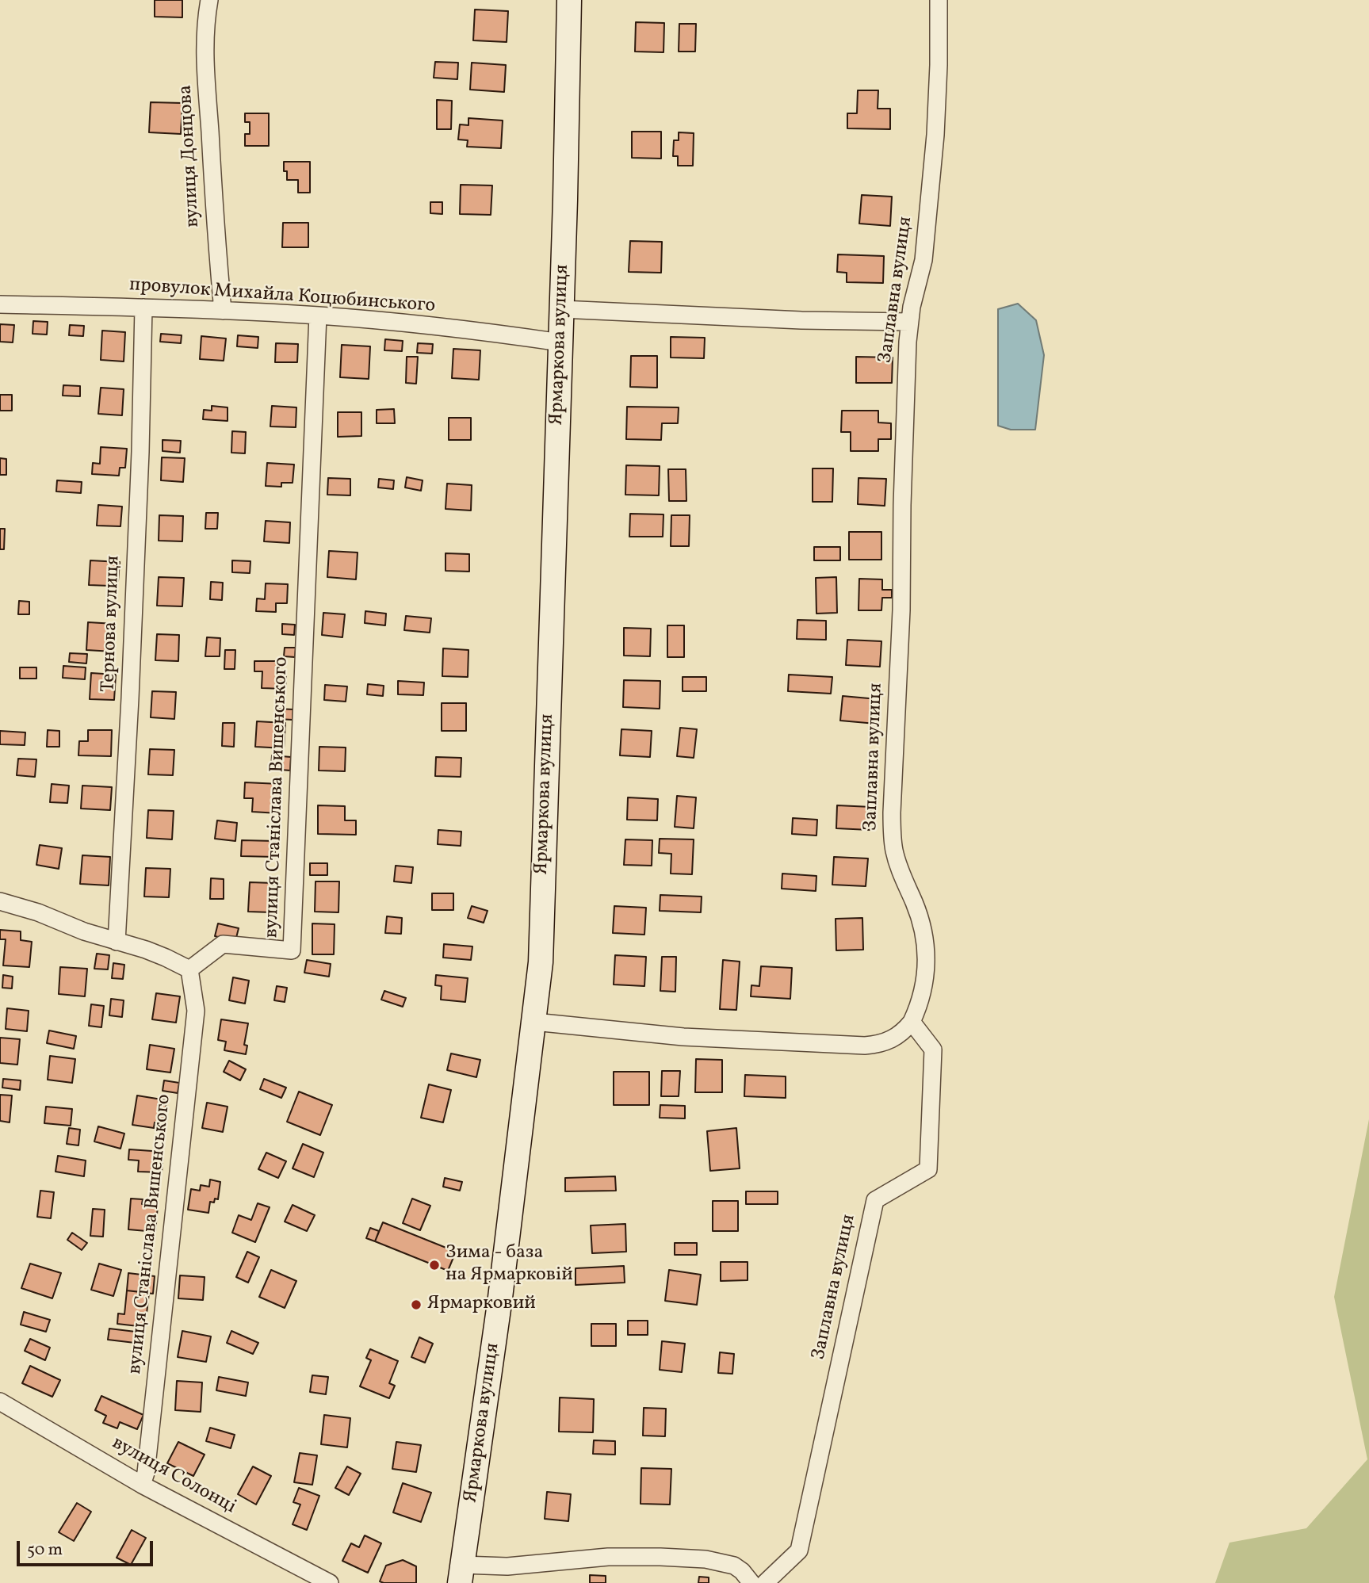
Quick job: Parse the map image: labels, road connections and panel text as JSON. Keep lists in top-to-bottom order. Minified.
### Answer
{"streets":{"main road":["Ярмаркова вулиця"],"street":["вулиця Донцова","Заплавна вулиця","провулок Михайла Коцюбинського","Тернова вулиця","вулиця Станіслава Вишенського","вулиця Солонці"]},"crossings":[["вулиця Донцова","провулок Михайла Коцюбинського"],["провулок Михайла Коцюбинського","Ярмаркова вулиця"],["провулок Михайла Коцюбинського","Тернова вулиця"],["провулок Михайла Коцюбинського","вулиця Станіслава Вишенського"],["вулиця Станіслава Вишенського","вулиця Солонці"]],"places":["Зима - база на Ярмарковій","Ярмарковий"],"scale_bar":"50 m"}
